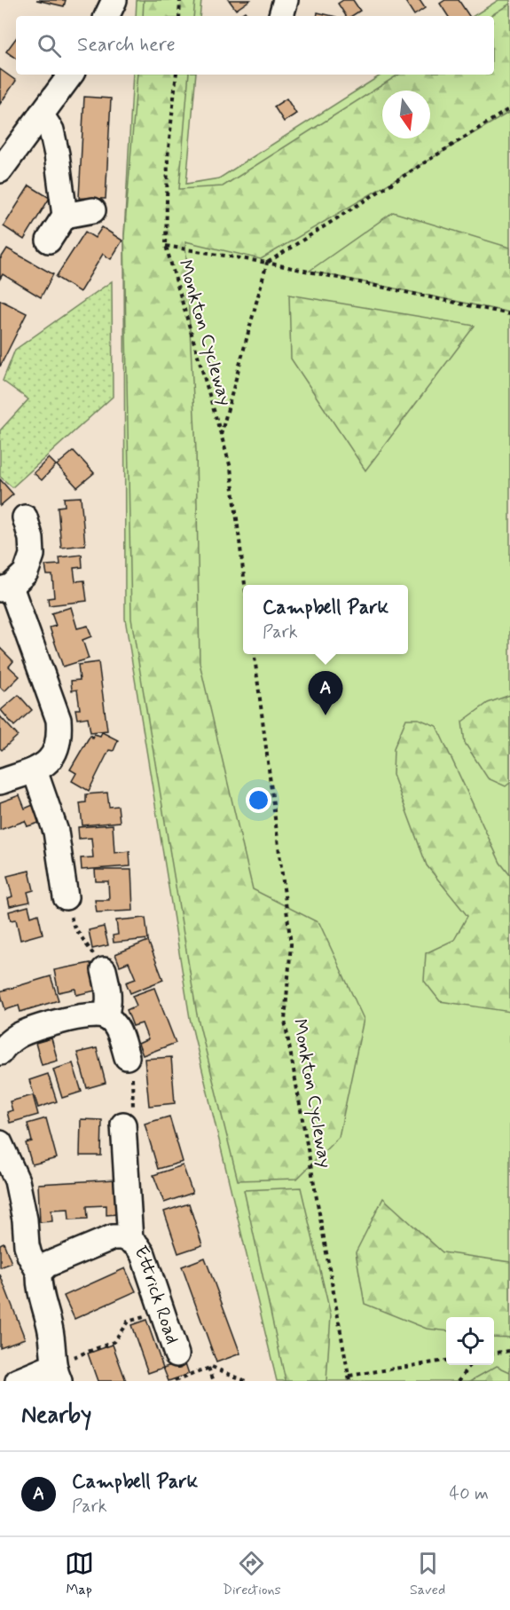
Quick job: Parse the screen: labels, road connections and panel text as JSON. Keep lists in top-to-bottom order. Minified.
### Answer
{"streets":{"street":["Ettrick Road"],"path":["Monkton Cycleway"]},"north":"bottom","page":{"search":"Search here","popup":["Campbell Park","Park"],"pins":"A","heading":"Nearby","list":[{"mark":"A","name":"Campbell Park","note":"Park","value":"40 m"}],"nav":["Map","Directions","Saved"]}}
